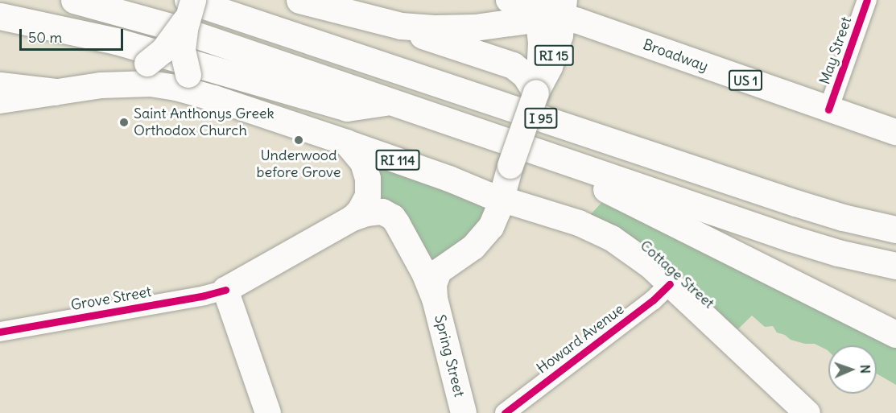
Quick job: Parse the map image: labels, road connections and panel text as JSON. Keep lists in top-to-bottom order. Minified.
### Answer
{"streets":{"highway":["US 1","I 95"],"main road":["RI 15","Broadway","RI 114","Cottage Street","Grove Street","Spring Street"],"street":["May Street","Howard Avenue"]},"crossings":[["May Street","Broadway"],["RI 15","Broadway"],["RI 15","US 1"],["RI 15","Cottage Street"],["RI 15","Spring Street"],["Broadway","US 1"],["Cottage Street","Grove Street"],["Cottage Street","Howard Avenue"]],"places":["Saint Anthonys Greek Orthodox Church","Underwood before Grove"],"scale_bar":"50 m","north":"right"}
